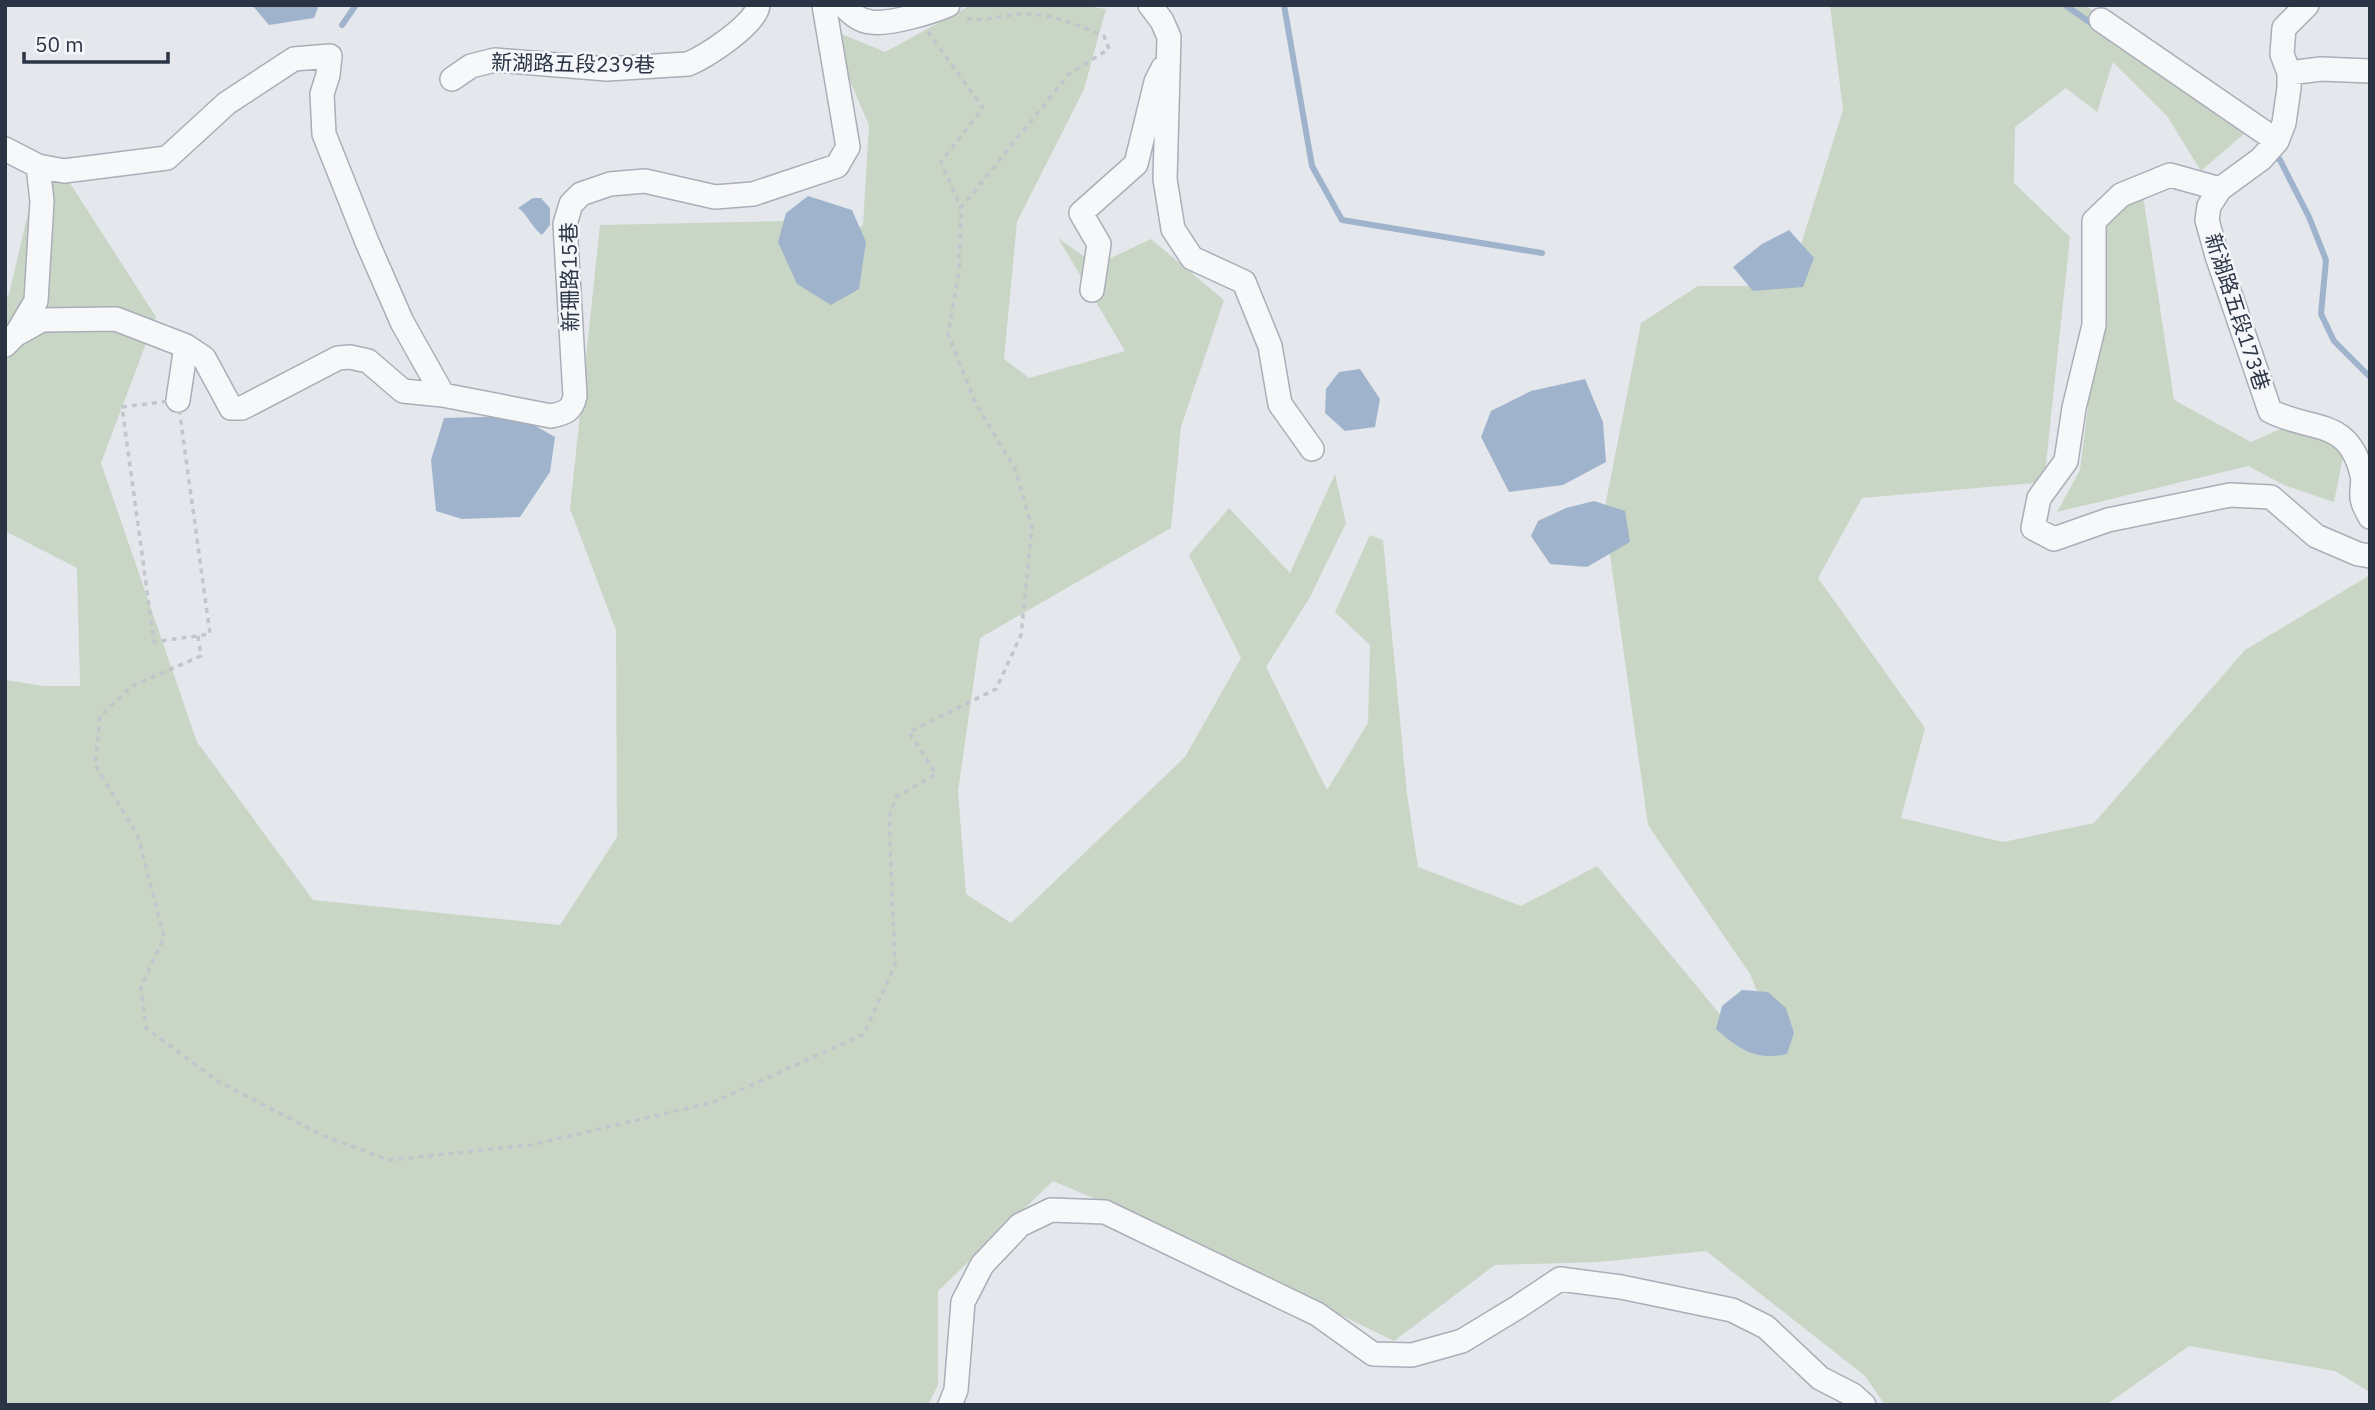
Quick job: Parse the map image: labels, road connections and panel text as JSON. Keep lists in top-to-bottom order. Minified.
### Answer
{"streets":{"lane":["新湖路五段239巷","新珊路15巷","新湖路五段173巷"]},"scale_bar":"50 m"}
